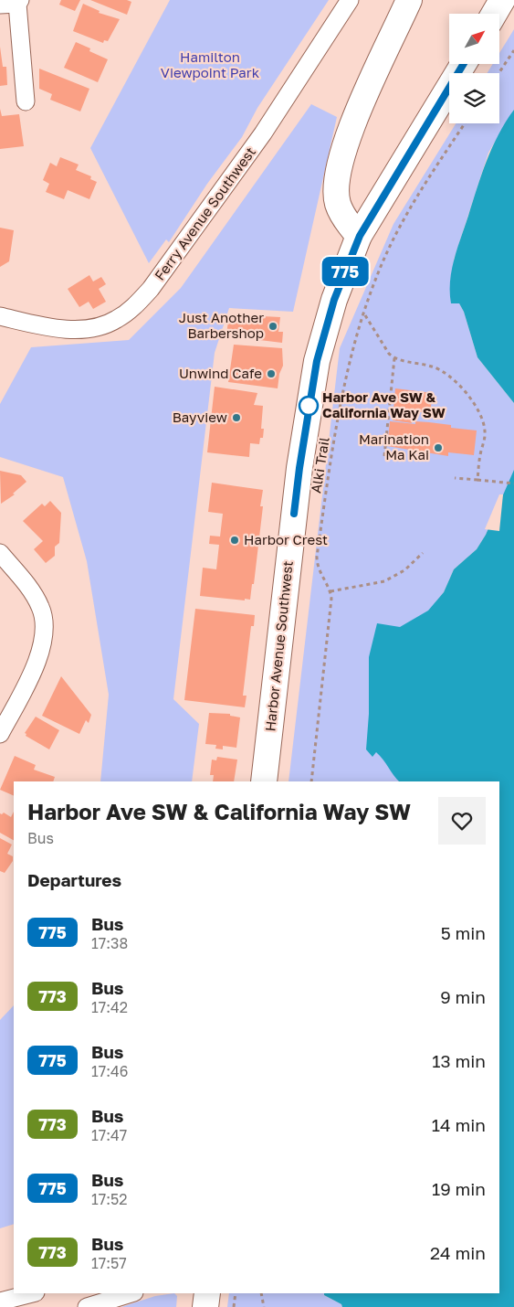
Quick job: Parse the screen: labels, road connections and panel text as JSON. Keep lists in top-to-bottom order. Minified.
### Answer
{"streets":{"main road":["Harbor Avenue Southwest"],"street":["Ferry Avenue Southwest"],"path":["Alki Trail"]},"parks":["Hamilton Viewpoint Park"],"places":["Just Another Barbershop","Unwind Cafe","Harbor Ave SW & California Way SW","Bayview","Marination Ma Kai","Harbor Crest"],"lines":["bus line 775"],"north":"top right","page":{"on_map":"775","heading":[["Harbor Ave SW & California Way SW","Bus"],"Departures"],"list":[{"mark":"775","name":"Bus","note":"17:38","value":"5 min"},{"mark":"773","name":"Bus","note":"17:42","value":"9 min"},{"mark":"775","name":"Bus","note":"17:46","value":"13 min"},{"mark":"773","name":"Bus","note":"17:47","value":"14 min"},{"mark":"775","name":"Bus","note":"17:52","value":"19 min"},{"mark":"773","name":"Bus","note":"17:57","value":"24 min"}]}}
